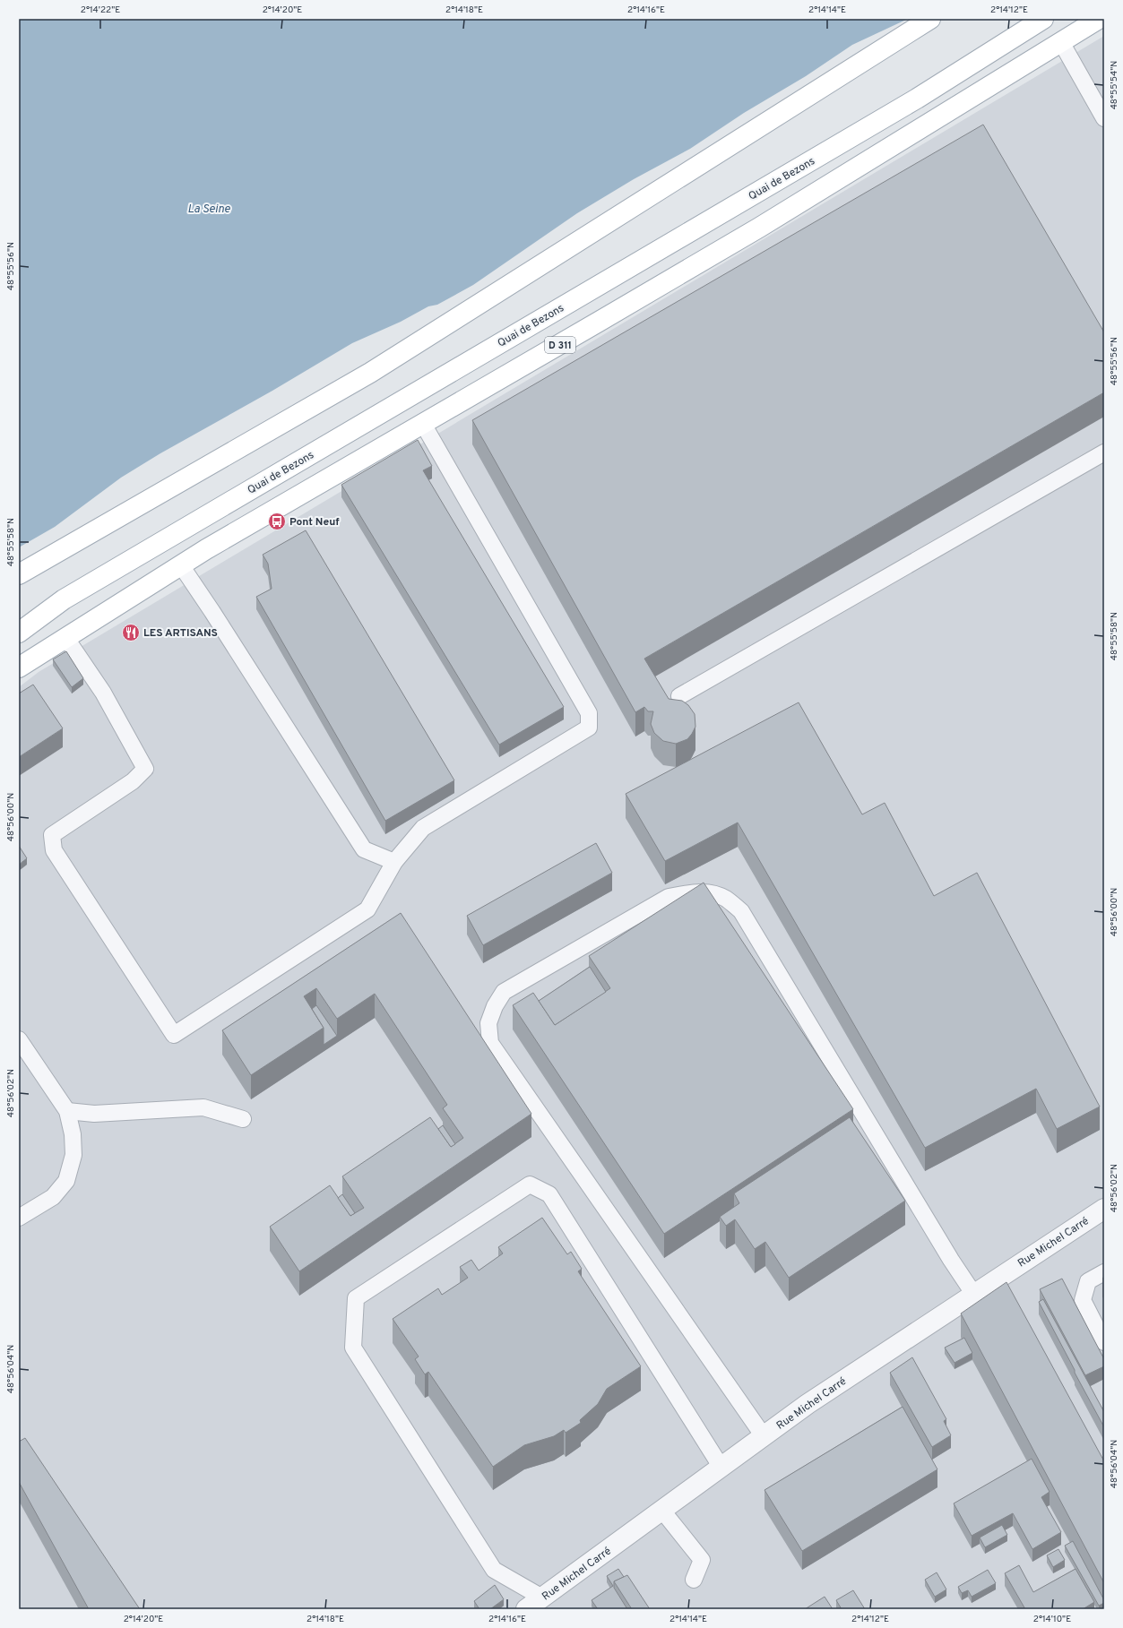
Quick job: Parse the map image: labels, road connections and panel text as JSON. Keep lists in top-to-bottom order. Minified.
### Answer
{"streets":{"main road":["Quai de Bezons","D 311"],"street":["Rue Michel Carré"]},"water":["La Seine"],"places":{"bus stop":["Pont Neuf"],"restaurant":["LES ARTISANS"]},"coordinates":["2°14'22\"E","2°14'20\"E","2°14'18\"E","2°14'16\"E","2°14'14\"E","2°14'12\"E","48°55'54\"N","48°55'56\"N","48°55'58\"N","48°56'00\"N","48°56'02\"N","48°56'04\"N","2°14'10\"E"]}
